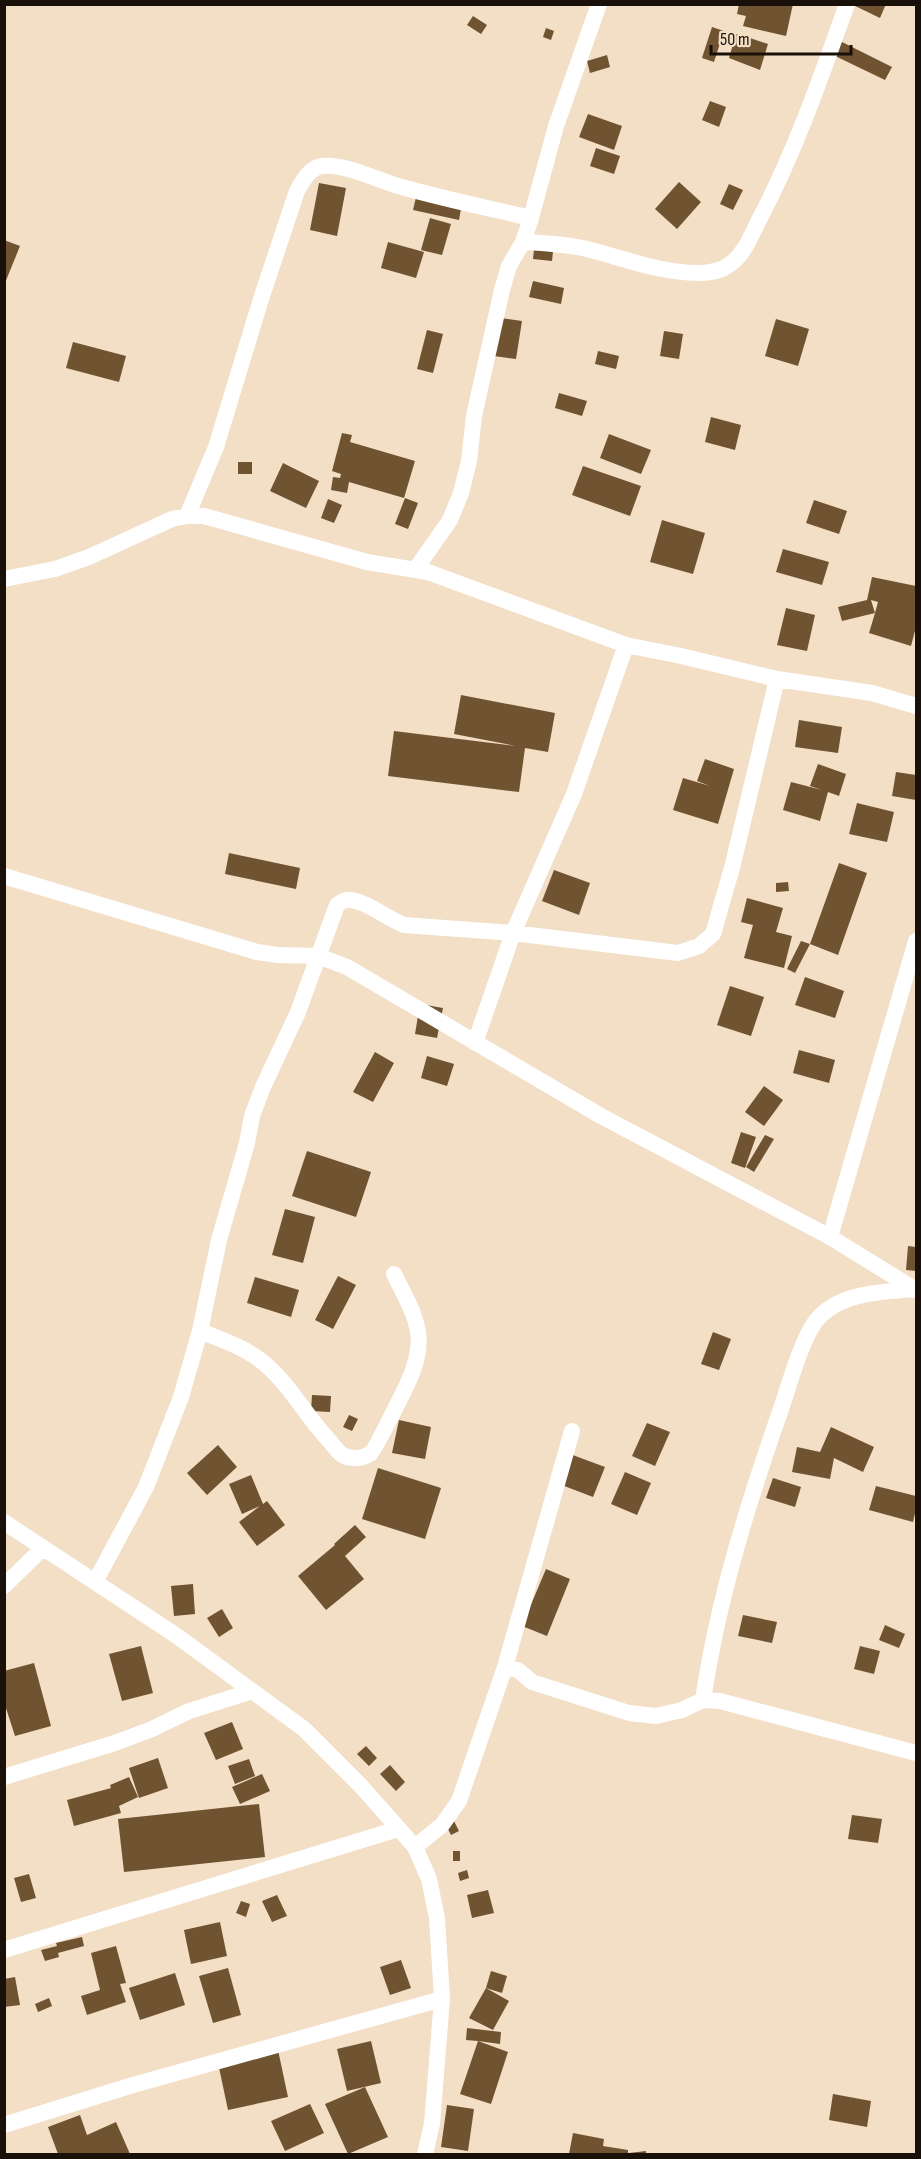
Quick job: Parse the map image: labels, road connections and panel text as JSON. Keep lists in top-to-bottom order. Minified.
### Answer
{"scale_bar":"50 m"}
